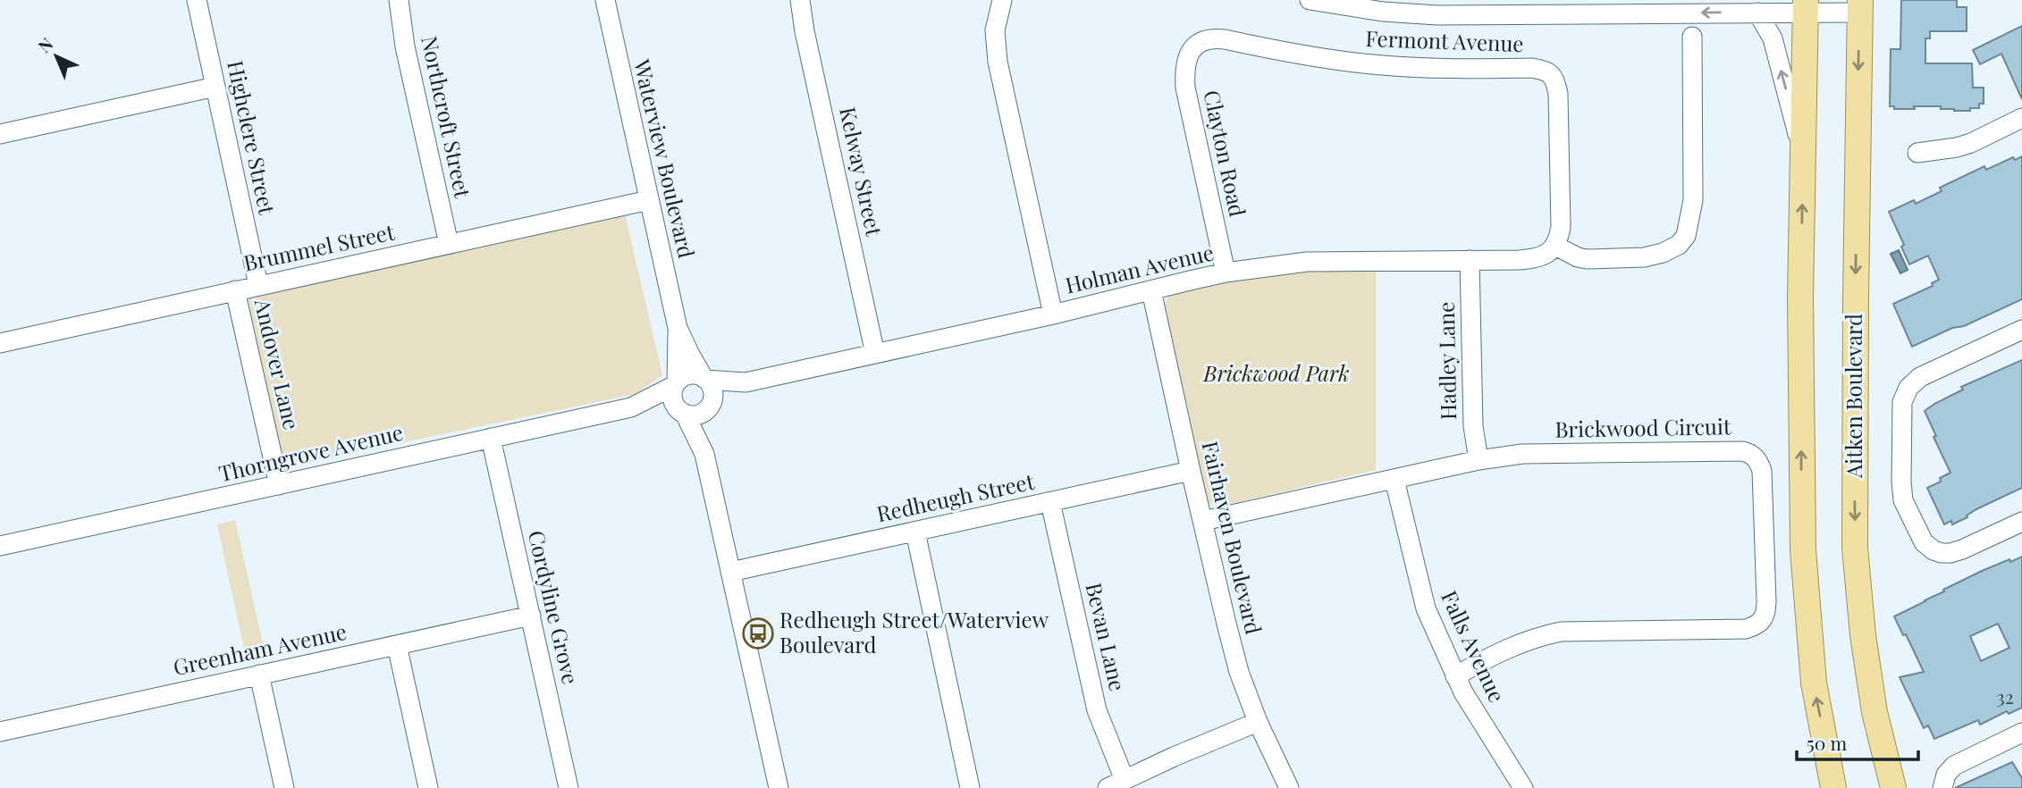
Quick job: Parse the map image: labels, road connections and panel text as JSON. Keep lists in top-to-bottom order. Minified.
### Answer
{"streets":{"main road":["Aitken Boulevard"],"street":["Fermont Avenue","Northcroft Street","Highclere Street","Clayton Road","Waterview Boulevard","Kelway Street","Brummel Street","Holman Avenue","Hadley Lane","Andover Lane","Brickwood Circuit","Thorngrove Avenue","Redheugh Street","Fairhaven Boulevard","Cordyline Grove","Bevan Lane","Falls Avenue","Greenham Avenue"]},"crossings":[["Fermont Avenue","Clayton Road"],["Fermont Avenue","Holman Avenue"],["Northcroft Street","Brummel Street"],["Highclere Street","Brummel Street"],["Clayton Road","Holman Avenue"],["Waterview Boulevard","Brummel Street"],["Waterview Boulevard","Holman Avenue"],["Waterview Boulevard","Thorngrove Avenue"],["Kelway Street","Holman Avenue"],["Brummel Street","Andover Lane"],["Holman Avenue","Hadley Lane"],["Holman Avenue","Thorngrove Avenue"],["Holman Avenue","Fairhaven Boulevard"],["Hadley Lane","Brickwood Circuit"],["Andover Lane","Thorngrove Avenue"],["Brickwood Circuit","Fairhaven Boulevard"],["Brickwood Circuit","Falls Avenue"],["Thorngrove Avenue","Cordyline Grove"],["Redheugh Street","Fairhaven Boulevard"],["Redheugh Street","Bevan Lane"],["Cordyline Grove","Greenham Avenue"]],"parks":["Brickwood Park"],"places":{"bus stop":["Redheugh Street/Waterview Boulevard"]},"house_numbers":["32"],"scale_bar":"50 m","north":"top left"}
